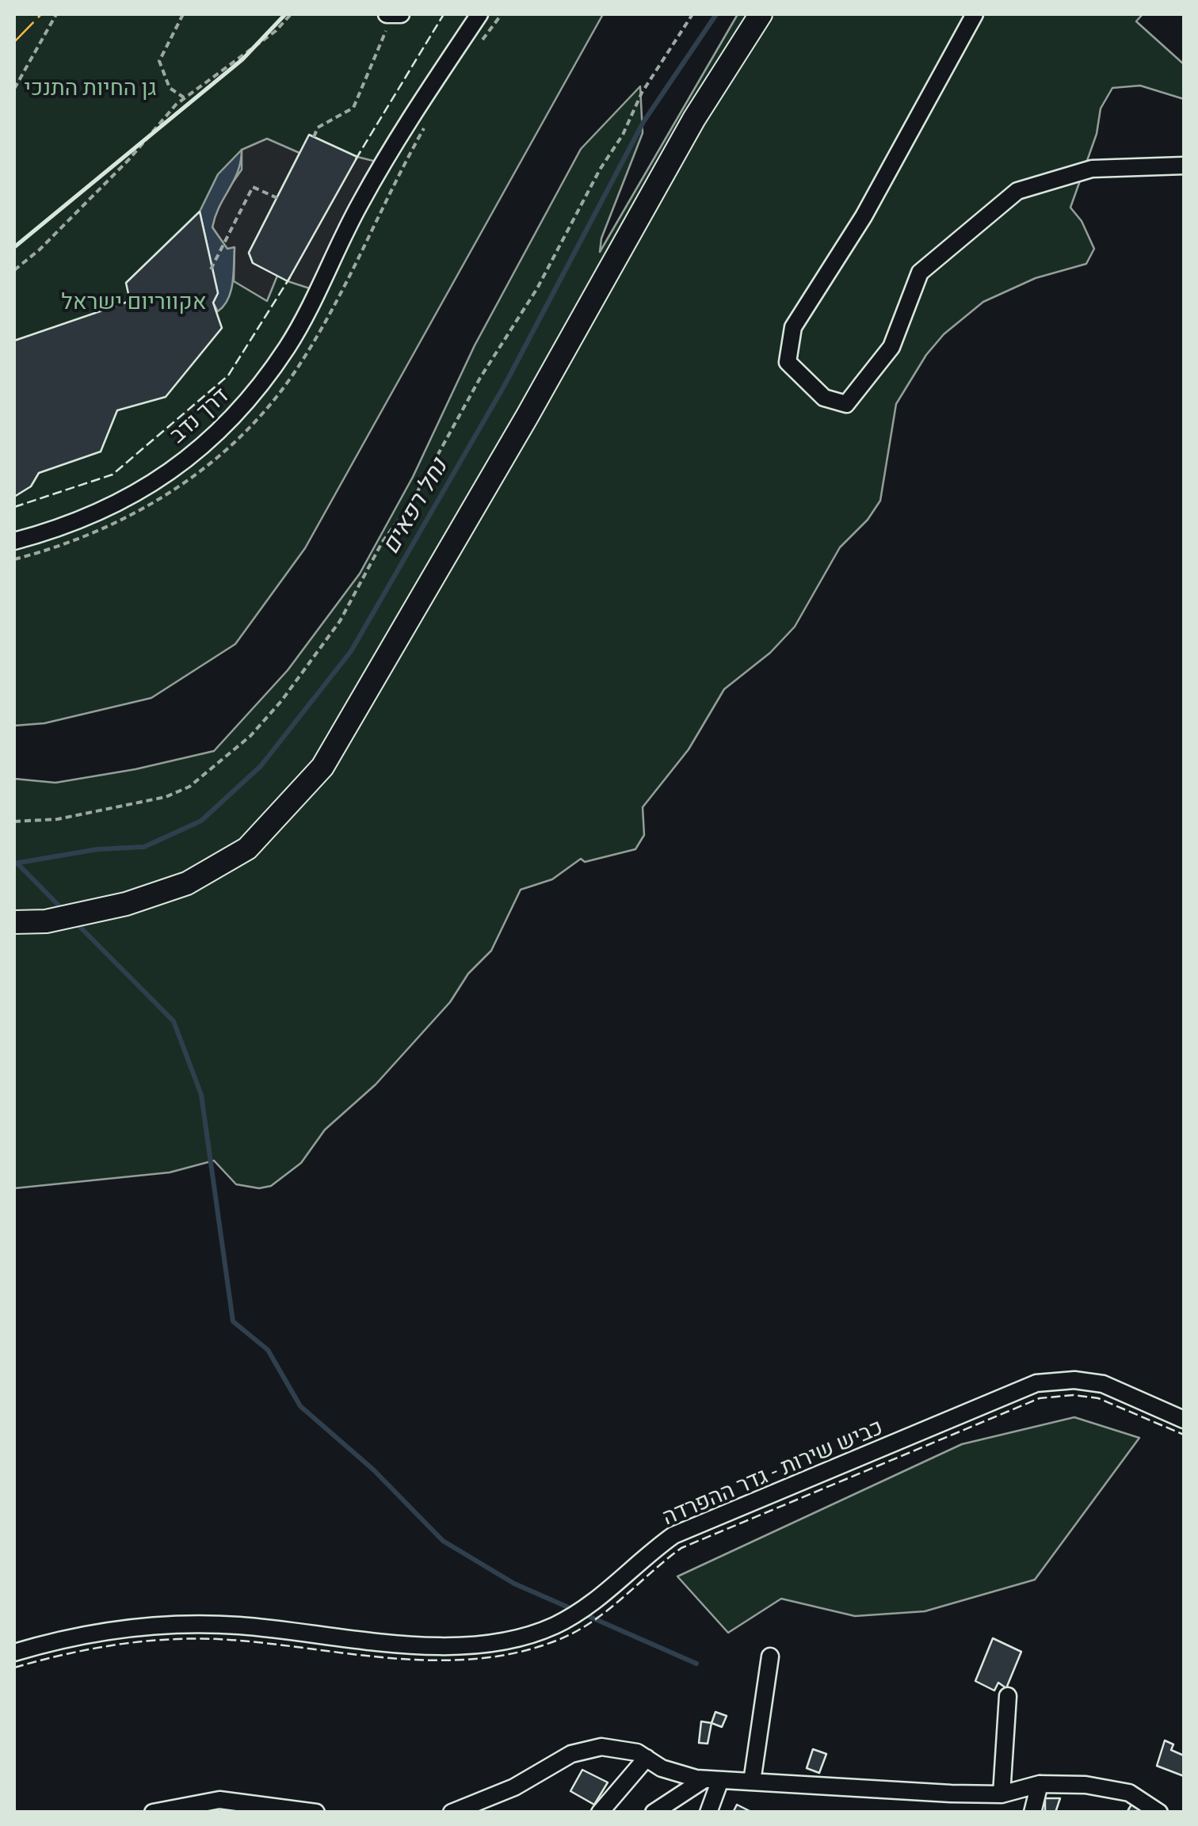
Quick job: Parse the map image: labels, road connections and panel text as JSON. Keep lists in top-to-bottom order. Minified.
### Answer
{"streets":{"street":["דרך נדב","כביש שירות - גדר ההפרדה"]},"water":["נחל רפאים"],"parks":["גן החיות התנכי","אקווריום ישראל"]}
